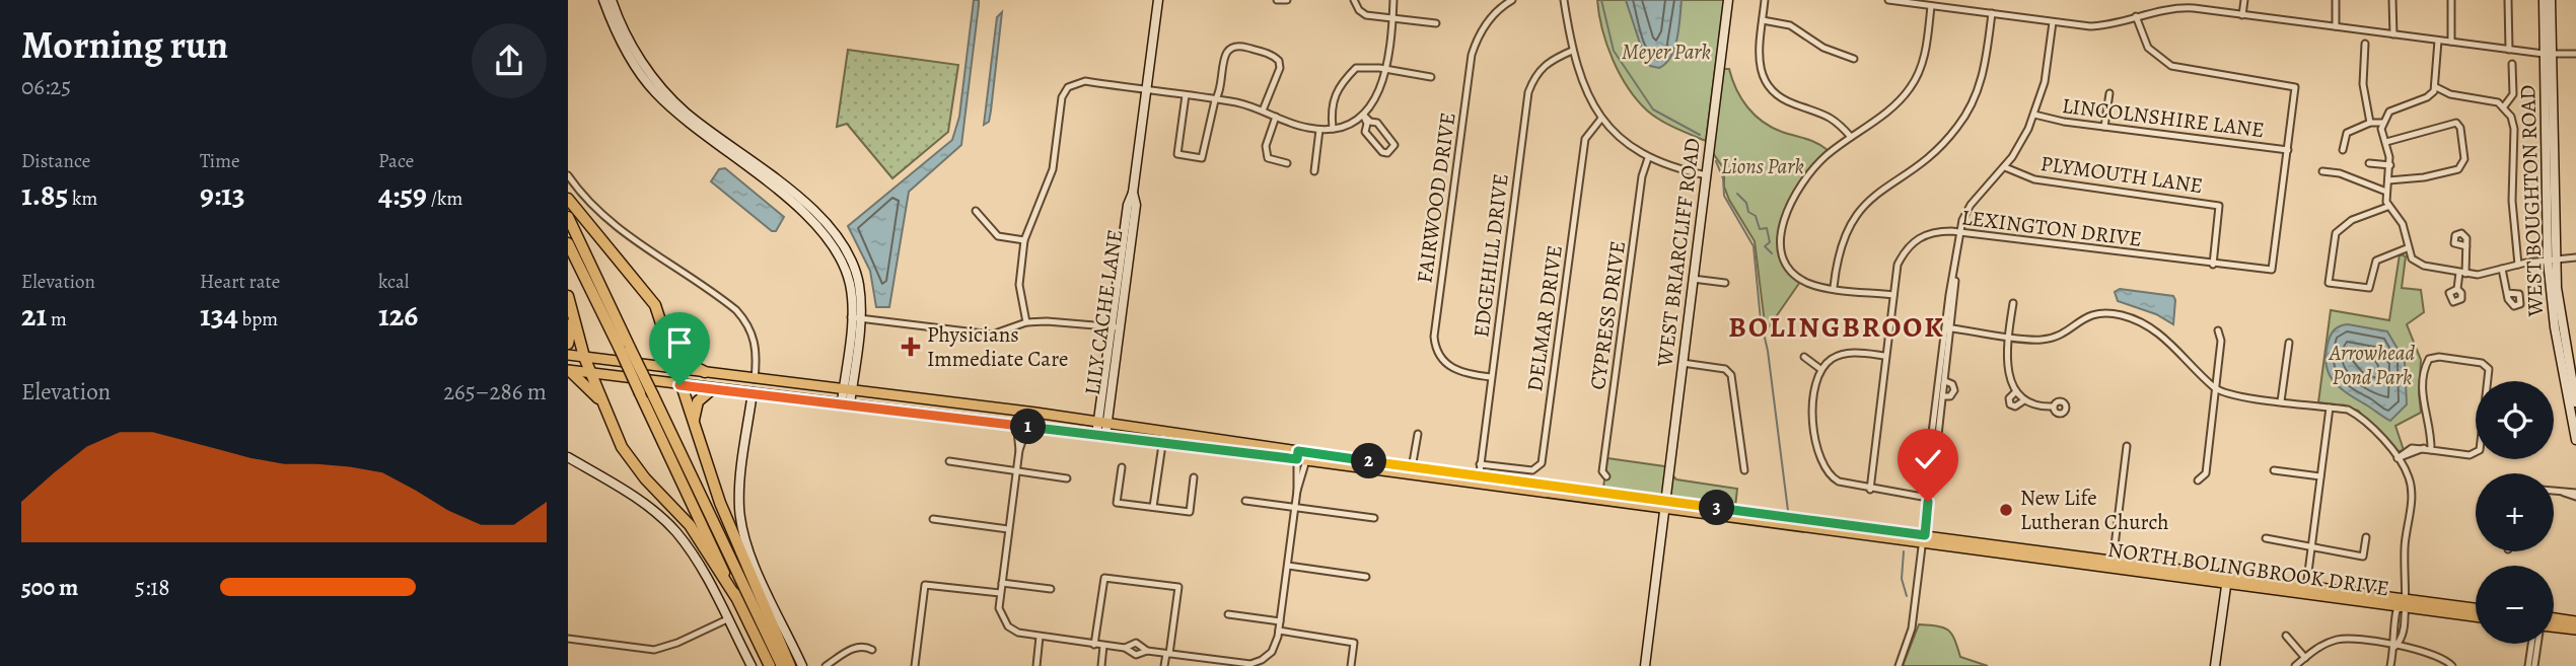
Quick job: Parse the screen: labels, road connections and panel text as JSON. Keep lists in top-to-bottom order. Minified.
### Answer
{"streets":{"main road":["NORTH BOLINGBROOK DRIVE"],"street":["LINCOLNSHIRE LANE","PLYMOUTH LANE","FAIRWOOD DRIVE","WEST BOUGHTON ROAD","LEXINGTON DRIVE","WEST BRIARCLIFF ROAD","EDGEHILL DRIVE","LILY CACHE LANE","CYPRESS DRIVE","DELMAR DRIVE"]},"crossings":[["LINCOLNSHIRE LANE","LEXINGTON DRIVE"],["PLYMOUTH LANE","LEXINGTON DRIVE"],["FAIRWOOD DRIVE","EDGEHILL DRIVE"],["WEST BRIARCLIFF ROAD","NORTH BOLINGBROOK DRIVE"],["EDGEHILL DRIVE","DELMAR DRIVE"],["EDGEHILL DRIVE","NORTH BOLINGBROOK DRIVE"]],"districts":["BOLINGBROOK"],"parks":["Meyer Park","Lions Park","Arrowhead Pond Park"],"places":{"health":["Physicians Immediate Care"],"other":["New Life Lutheran Church"]},"page":{"heading":["Morning run","06:25"],"stats":[["Distance","1.85 km"],["Time","9:13"],["Pace","4:59 /km"],["Elevation","21 m"],["Heart rate","134 bpm"],["kcal","126"]],"chart":["Elevation","265–286 m"],"map_buttons":["+","−"],"pins":["1","2","3"],"list":[{"name":"500 m","note":"5:18"}]}}
